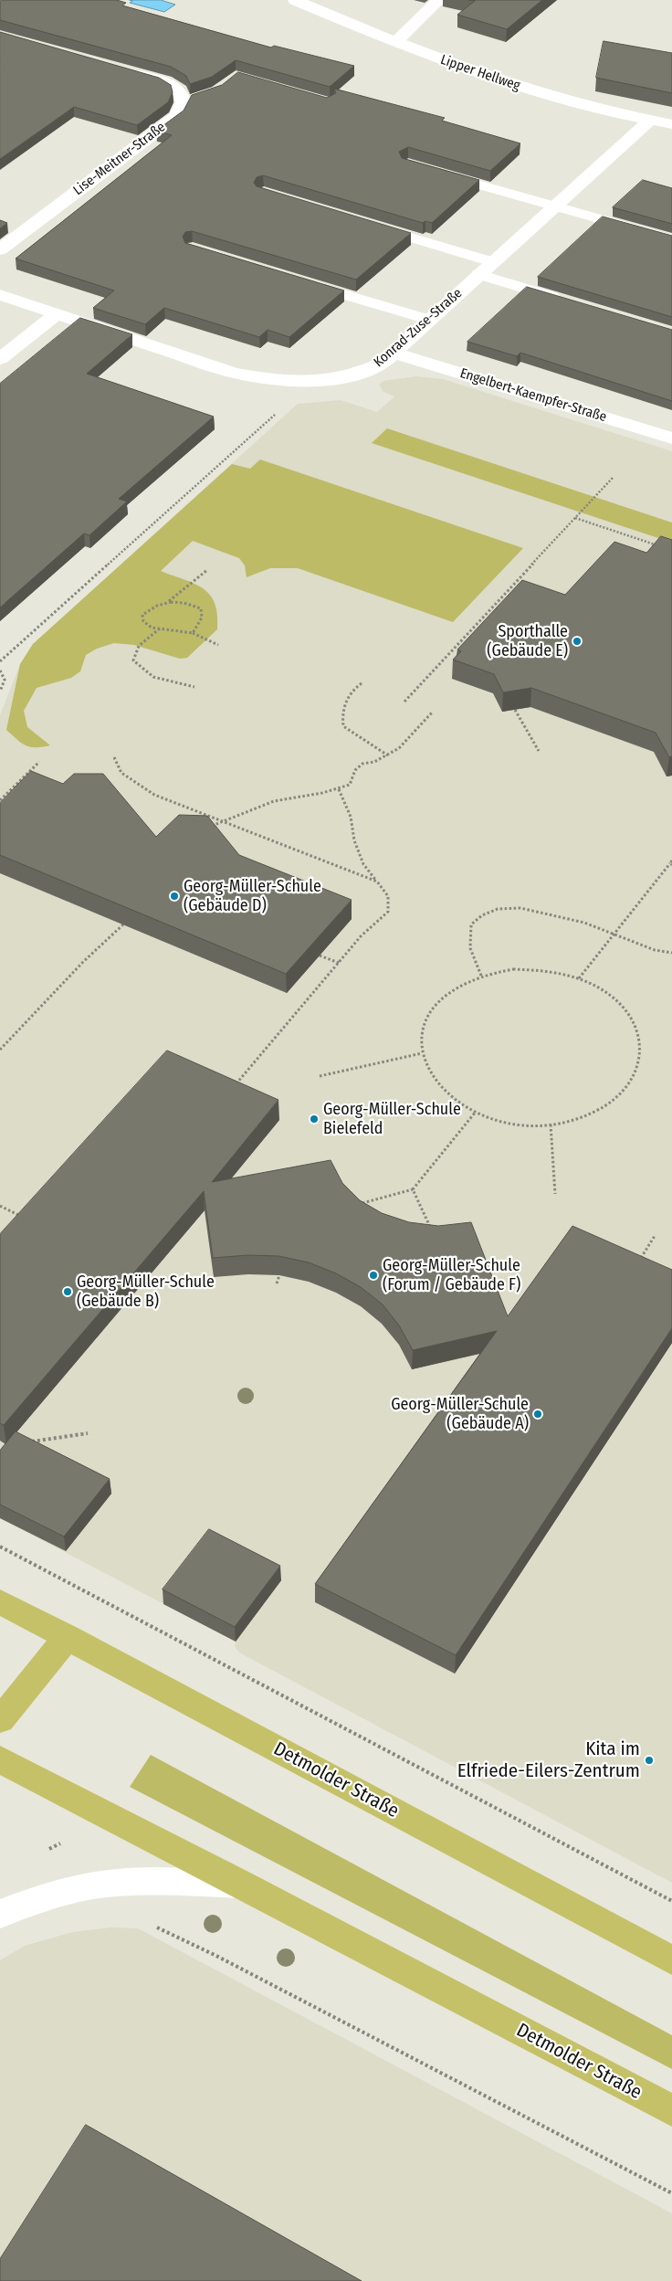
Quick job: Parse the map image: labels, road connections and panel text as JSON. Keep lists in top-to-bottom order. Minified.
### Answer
{"streets":{"main road":["Detmolder Straße"],"street":["Lipper Hellweg","Lise-Meitner-Straße","Konrad-Zuse-Straße","Engelbert-Kaempfer-Straße"]},"crossings":[["Lipper Hellweg","Konrad-Zuse-Straße"],["Konrad-Zuse-Straße","Engelbert-Kaempfer-Straße"]],"places":["Sporthalle (Gebäude E)","Georg-Müller-Schule (Gebäude D)","Georg-Müller-Schule Bielefeld","Georg-Müller-Schule (Forum / Gebäude F)","Georg-Müller-Schule (Gebäude B)","Georg-Müller-Schule (Gebäude A)","Kita im Elfriede-Eilers-Zentrum"]}
